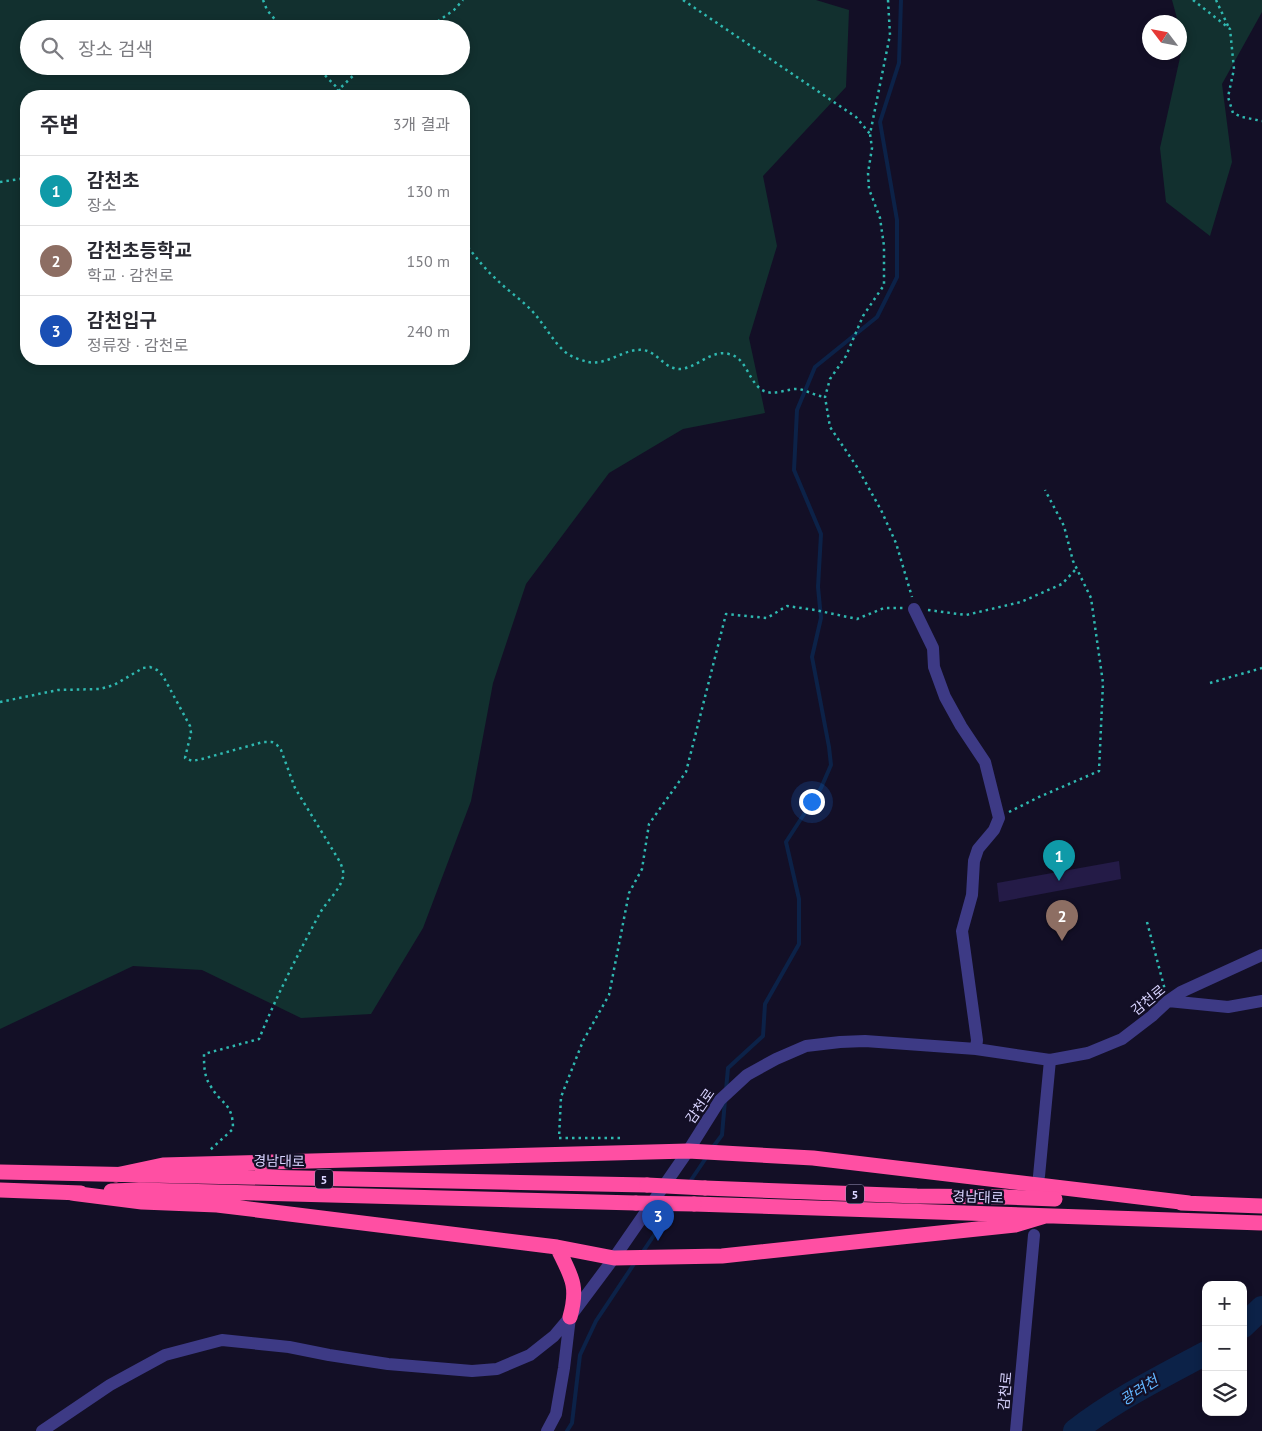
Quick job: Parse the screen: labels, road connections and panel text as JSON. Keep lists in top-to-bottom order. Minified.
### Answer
{"streets":{"highway":["경남대로","5"],"street":["감천로"]},"crossings":[["경남대로","5"]],"water":["광려천"],"north":"top left","page":{"search":"장소 검색","heading":["주변","3개 결과"],"list":[{"mark":"1","name":"감천초","note":"장소","value":"130 m"},{"mark":"2","name":"감천초등학교","note":"학교 · 감천로","value":"150 m"},{"mark":"3","name":"감천입구","note":"정류장 · 감천로","value":"240 m"}],"pins":["1","2","3"],"map_buttons":["+","−"]}}
